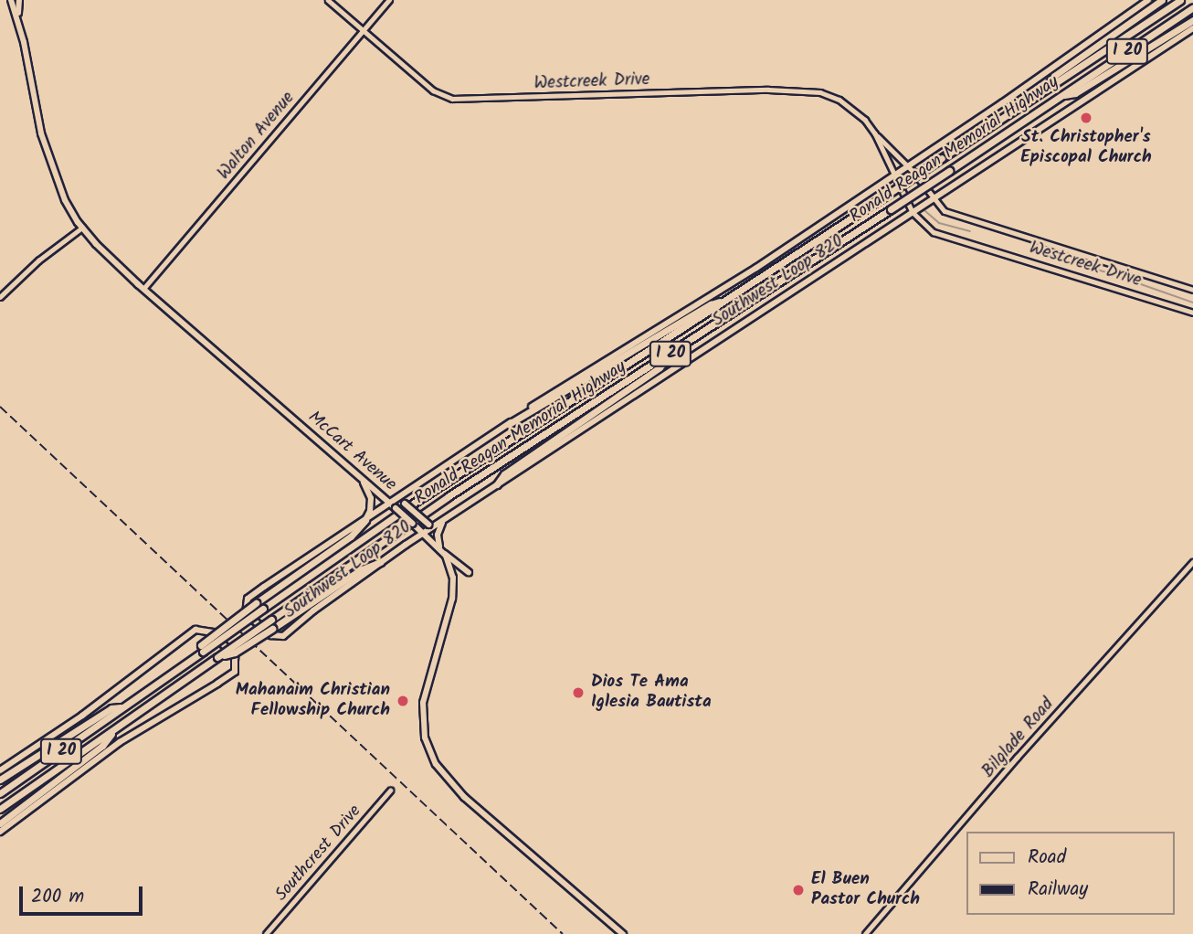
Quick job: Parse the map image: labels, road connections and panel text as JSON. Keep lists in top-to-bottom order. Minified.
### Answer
{"streets":{"highway":["I 20","Ronald Reagan Memorial Highway"],"main road":["Southwest Loop 820","McCart Avenue"],"street":["Westcreek Drive","Walton Avenue","Bilglade Road","Southcrest Drive"]},"crossings":[["Westcreek Drive","Walton Avenue"],["Westcreek Drive","Southwest Loop 820"],["Walton Avenue","McCart Avenue"],["Southwest Loop 820","McCart Avenue"]],"places":["St. Christopher's Episcopal Church","Dios Te Ama Iglesia Bautista","Mahanaim Christian Fellowship Church","El Buen Pastor Church"],"legend":["Road","Railway"],"scale_bar":"200 m"}
